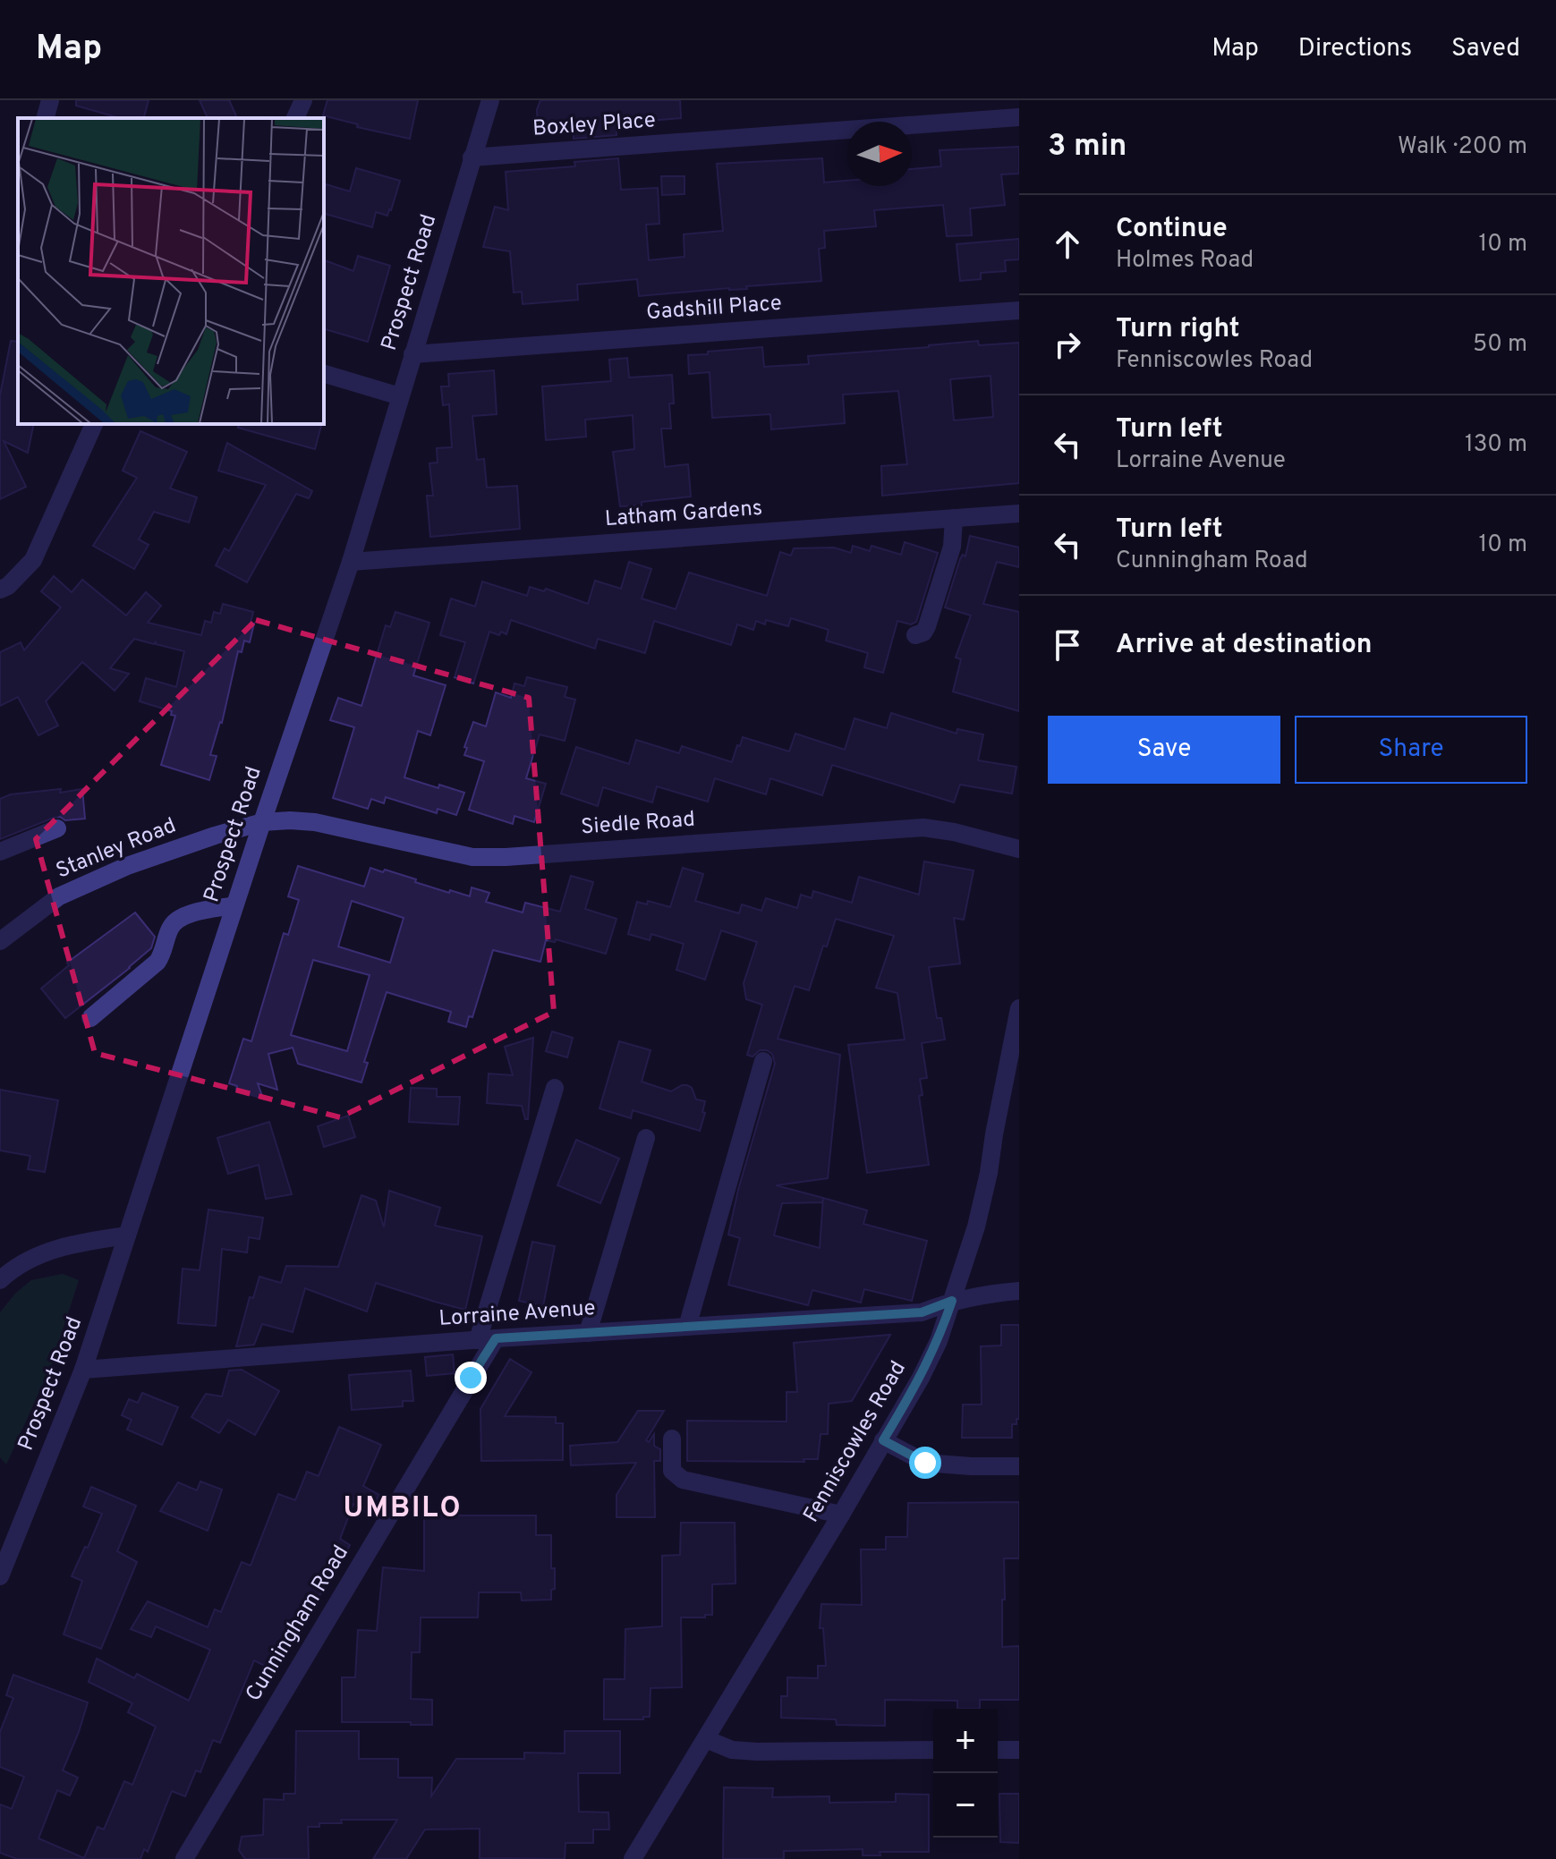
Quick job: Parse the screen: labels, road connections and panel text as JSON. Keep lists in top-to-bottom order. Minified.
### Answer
{"streets":{"street":["Boxley Place","Prospect Road","Gadshill Place","Latham Gardens","Siedle Road","Stanley Road","Lorraine Avenue","Fenniscowles Road","Cunningham Road"]},"crossings":[["Boxley Place","Prospect Road"],["Prospect Road","Gadshill Place"],["Prospect Road","Latham Gardens"],["Prospect Road","Siedle Road"],["Prospect Road","Stanley Road"],["Prospect Road","Lorraine Avenue"],["Siedle Road","Stanley Road"],["Lorraine Avenue","Fenniscowles Road"],["Lorraine Avenue","Cunningham Road"]],"districts":["UMBILO"],"north":"right","page":{"header":"Map","nav":["Map","Directions","Saved"],"heading":["3 min","Walk · 200 m"],"list":[["Continue","Holmes Road","10 m"],["Turn right","Fenniscowles Road","50 m"],["Turn left","Lorraine Avenue","130 m"],["Turn left","Cunningham Road","10 m"],"Arrive at destination"],"buttons":["Save","Share"],"map_buttons":["+","−"]}}
